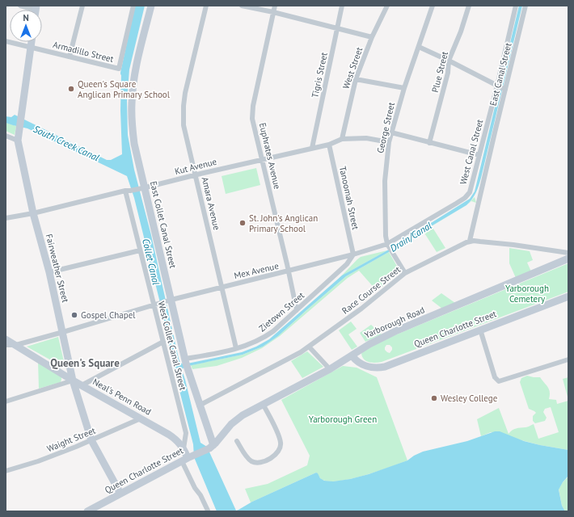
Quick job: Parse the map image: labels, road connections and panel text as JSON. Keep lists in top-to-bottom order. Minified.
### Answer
{"streets":{"street":["Armadillo Street","West Street","Plue Street","East Canal Street","Tigris Street","George Street","West Canal Street","Euphrates Avenue","Kut Avenue","Tanoomah Street","Amara Avenue","East Collet Canal Street","Fairweather Street","Mex Avenue","Race Course Street","Zietown Street","Yarborough Road","Queen Charlotte Street","West Collet Canal Street","Neal's Penn Road","Waight Street"]},"crossings":[["West Street","Kut Avenue"],["East Canal Street","West Canal Street"],["East Canal Street","Race Course Street"],["Tigris Street","Kut Avenue"],["George Street","West Canal Street"],["George Street","Kut Avenue"],["George Street","Race Course Street"],["West Canal Street","Tanoomah Street"],["West Canal Street","Mex Avenue"],["West Canal Street","Zietown Street"],["Euphrates Avenue","Kut Avenue"],["Euphrates Avenue","Mex Avenue"],["Euphrates Avenue","Zietown Street"],["Kut Avenue","Tanoomah Street"],["Kut Avenue","Amara Avenue"],["Kut Avenue","East Collet Canal Street"],["Kut Avenue","Fairweather Street"],["Kut Avenue","West Collet Canal Street"],["Tanoomah Street","Mex Avenue"],["Tanoomah Street","Zietown Street"],["Amara Avenue","Mex Avenue"],["Amara Avenue","Zietown Street"],["East Collet Canal Street","Mex Avenue"],["East Collet Canal Street","Race Course Street"],["East Collet Canal Street","Zietown Street"],["East Collet Canal Street","Yarborough Road"],["East Collet Canal Street","Queen Charlotte Street"],["Fairweather Street","Mex Avenue"],["Fairweather Street","Queen Charlotte Street"],["Fairweather Street","Neal's Penn Road"],["Fairweather Street","Waight Street"],["Mex Avenue","Zietown Street"],["Mex Avenue","West Collet Canal Street"],["Mex Avenue","Neal's Penn Road"],["Yarborough Road","Queen Charlotte Street"],["Queen Charlotte Street","Neal's Penn Road"],["West Collet Canal Street","Neal's Penn Road"],["Neal's Penn Road","Waight Street"]],"districts":["Queen's Square"],"water":["South Creek Canal","Drain/Canal","Collet Canal"],"parks":["Yarborough Cemetery","Yarborough Green"],"places":["Queen's Square Anglican Primary School","St. John's Anglican Primary School","Gospel Chapel","Wesley College"],"north":"top"}
